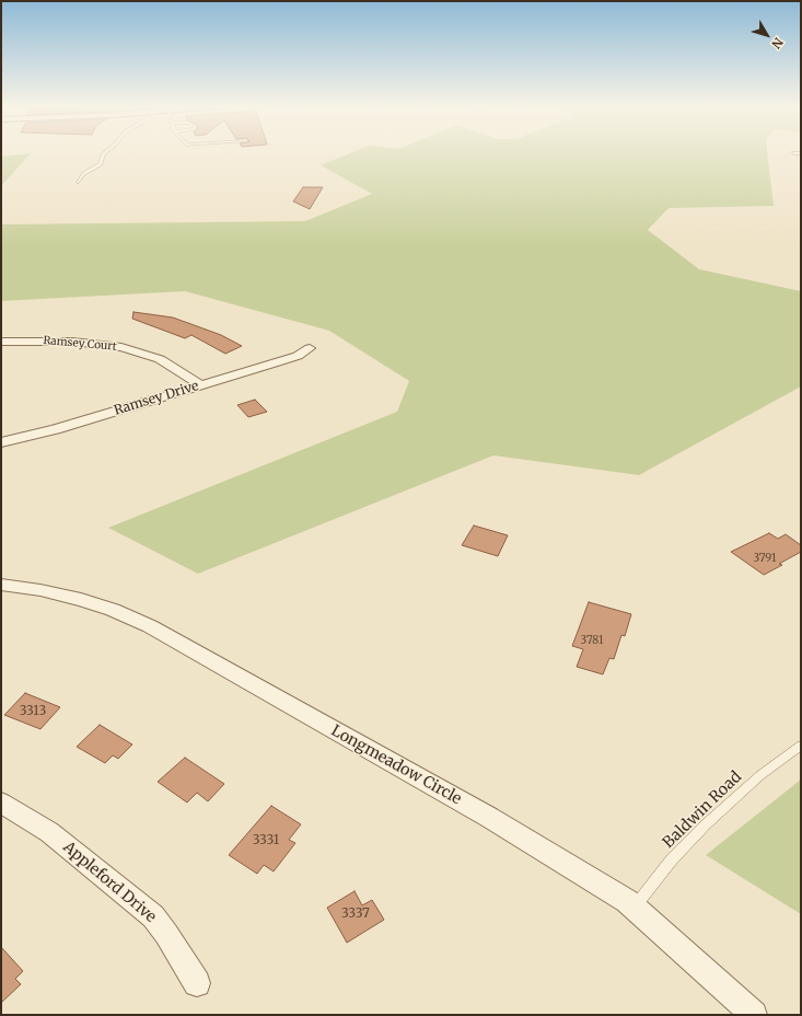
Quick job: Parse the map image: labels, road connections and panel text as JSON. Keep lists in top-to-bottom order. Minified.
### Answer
{"streets":{"street":["Ramsey Court","Ramsey Drive","Longmeadow Circle","Appleford Drive"],"lane":["Baldwin Road"]},"crossings":[["Ramsey Court","Ramsey Drive"],["Longmeadow Circle","Baldwin Road"]],"house_numbers":["3791","3781","3313","3331","3337"],"north":"bottom right"}
